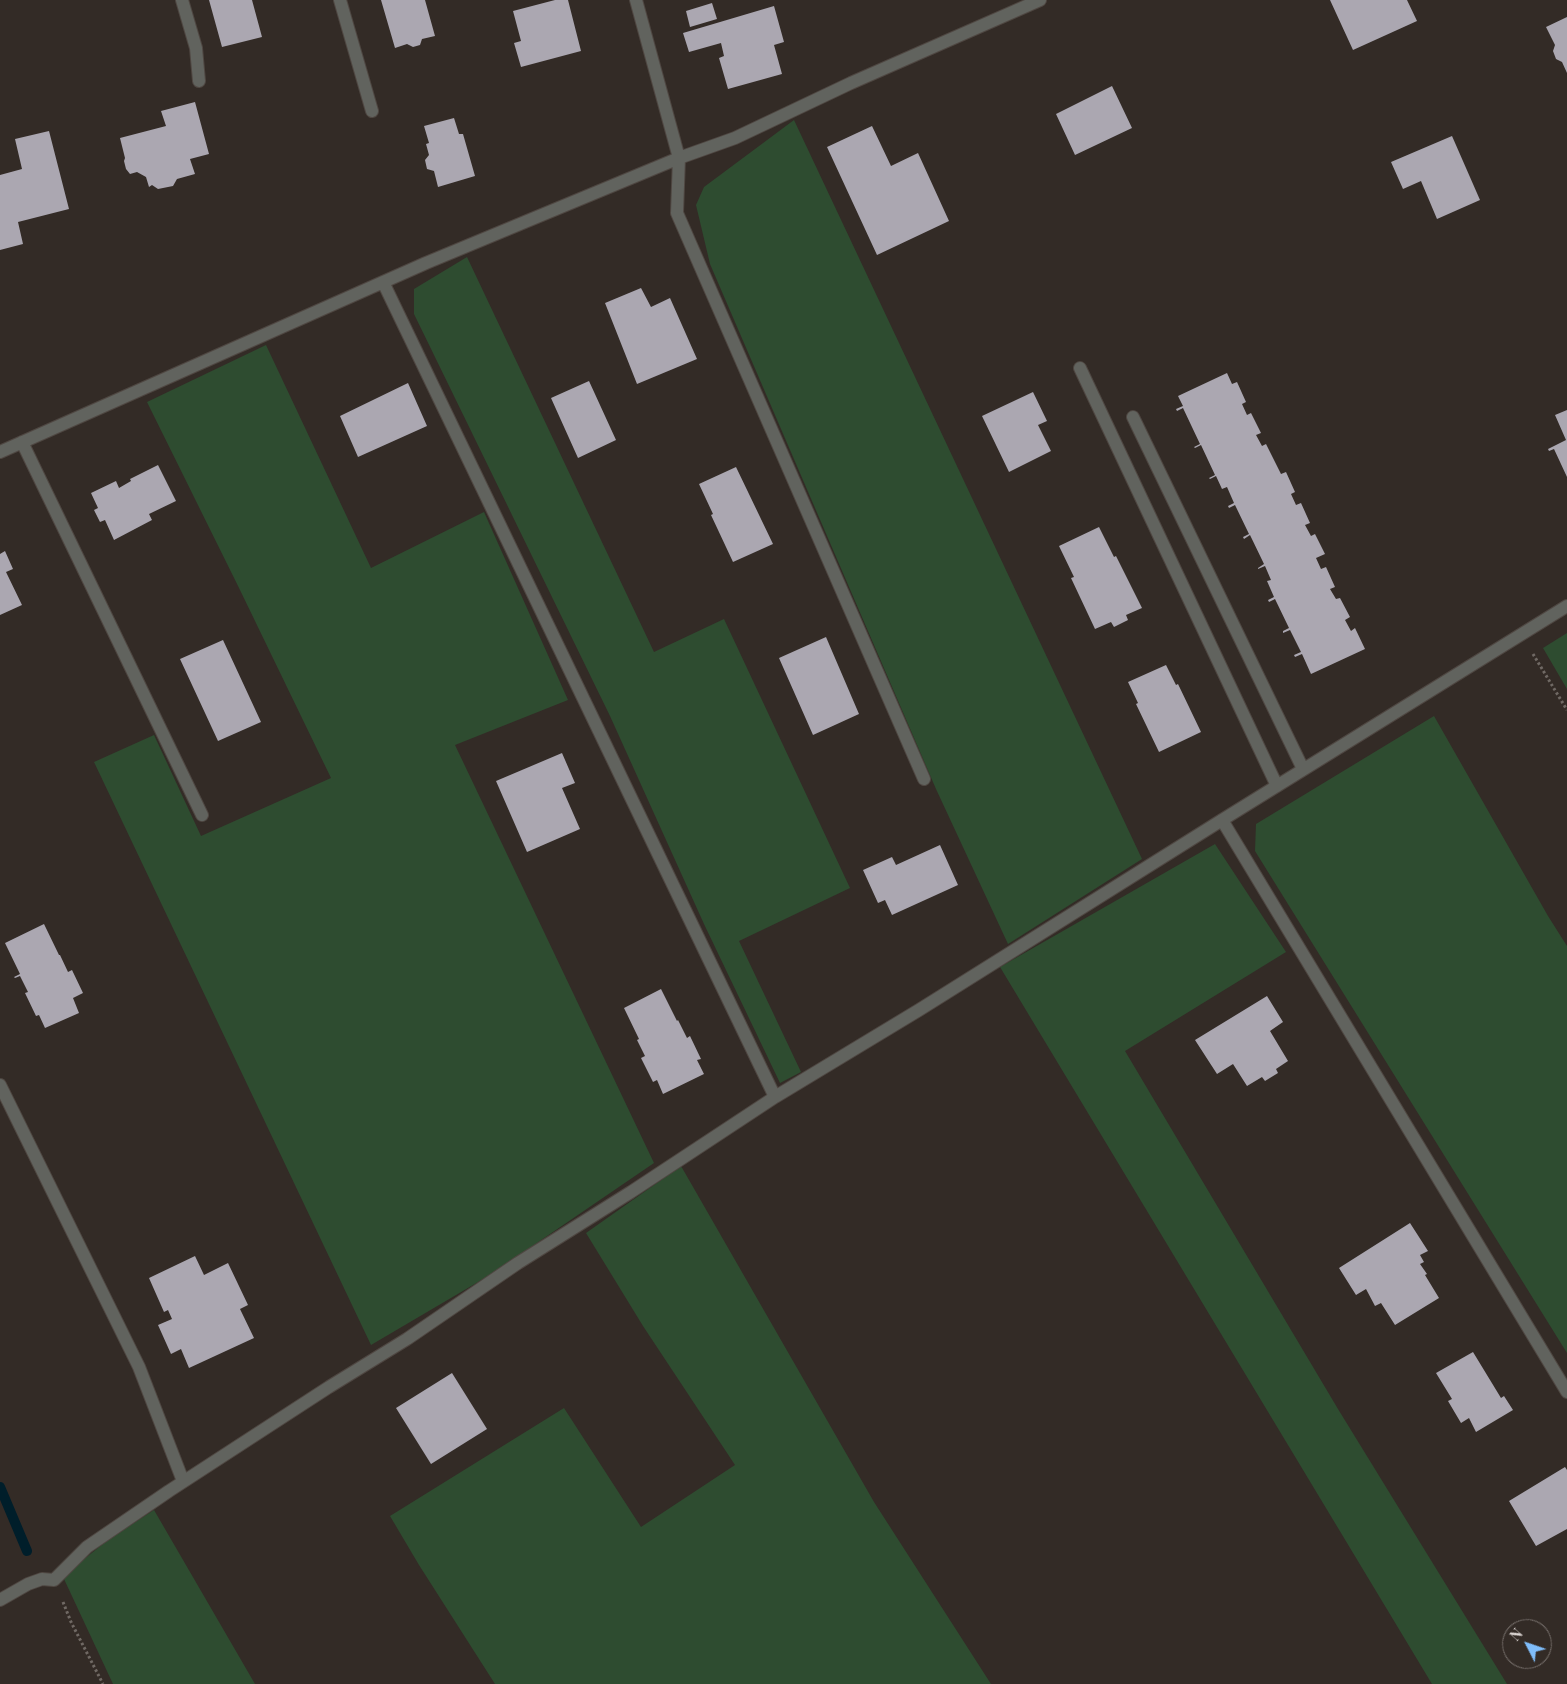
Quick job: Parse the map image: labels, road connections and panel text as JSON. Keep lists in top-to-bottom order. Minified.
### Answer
{"north":"top left"}
